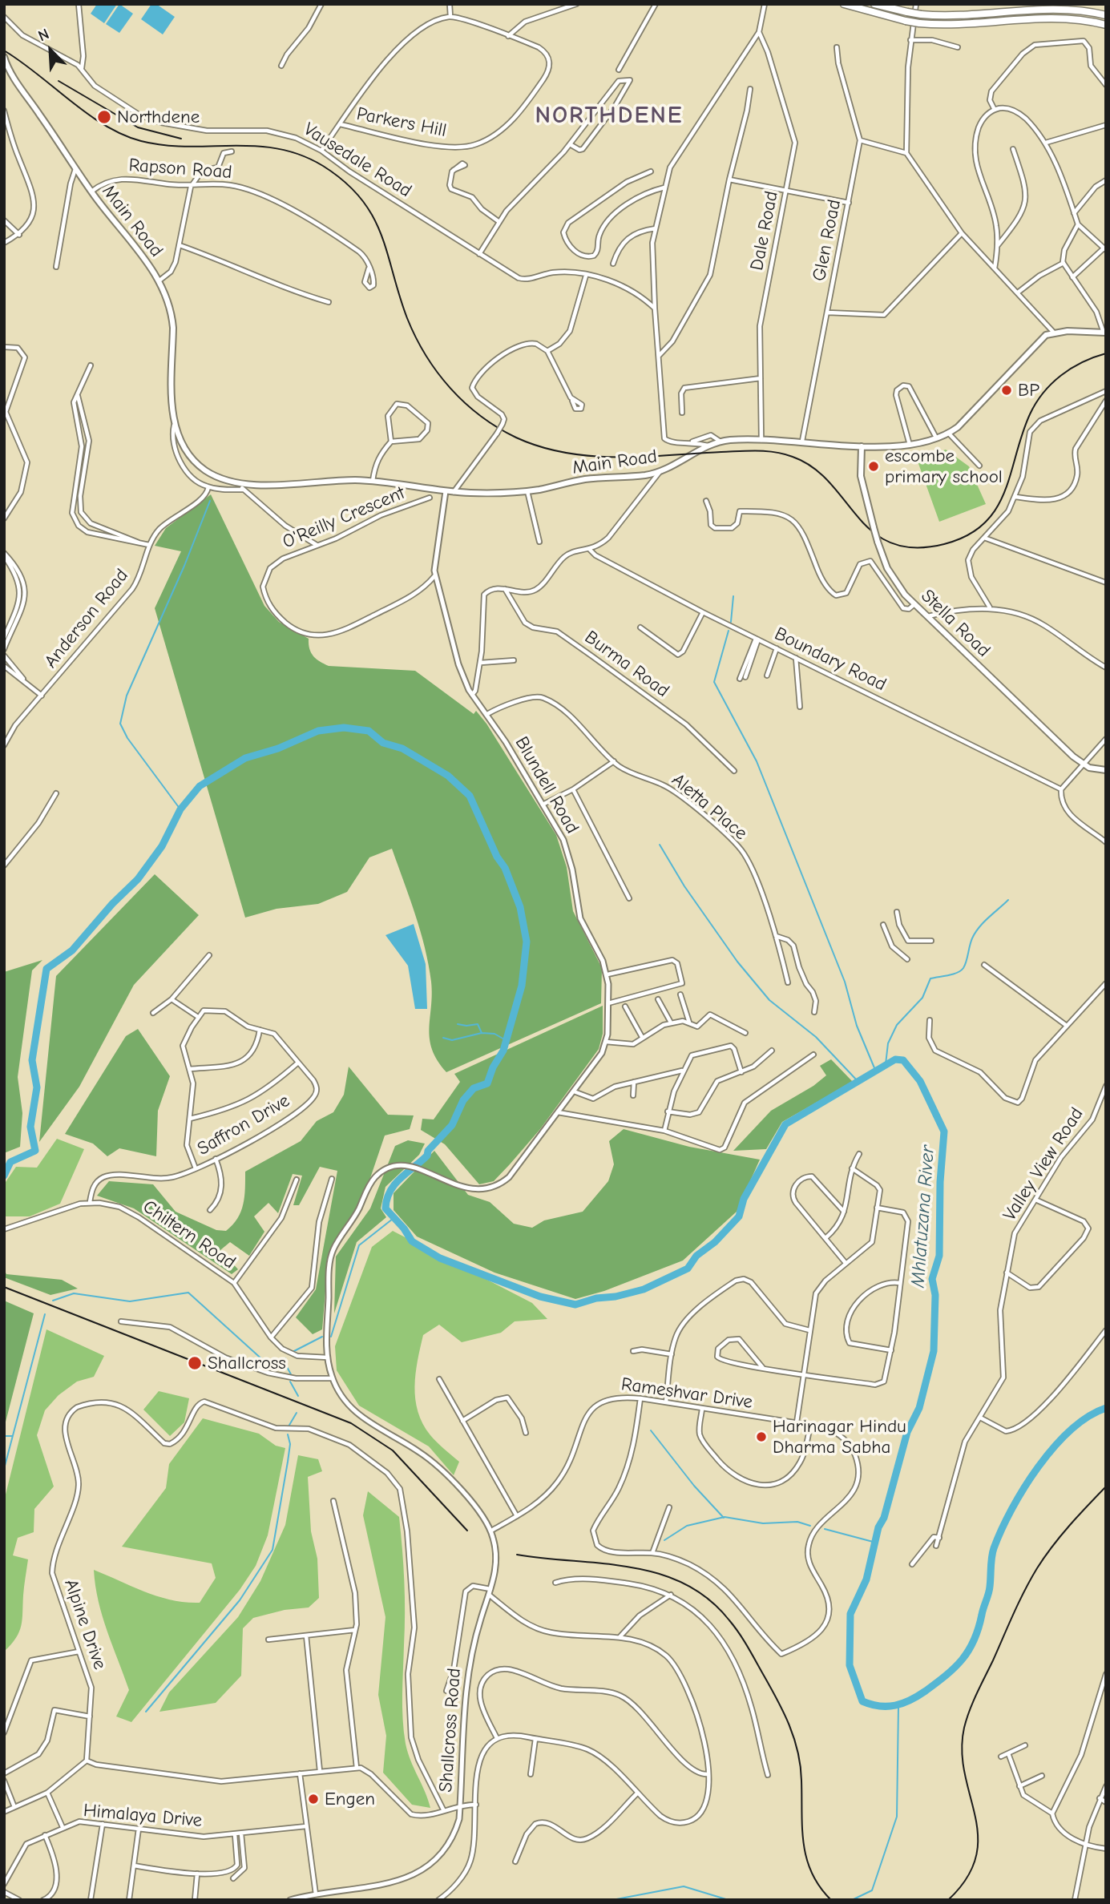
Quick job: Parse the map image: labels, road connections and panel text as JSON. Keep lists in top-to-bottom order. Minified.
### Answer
{"streets":{"main road":["Main Road","Stella Road"],"street":["Parkers Hill","Vausedale Road","Rapson Road","Dale Road","Glen Road","O'Reilly Crescent","Anderson Road","Boundary Road","Burma Road","Blundell Road","Aletta Place","Saffron Drive","Valley View Road","Chiltern Road","Rameshvar Drive","Alpine Drive","Shallcross Road","Himalaya Drive"]},"crossings":[["Parkers Hill","Vausedale Road"],["Rapson Road","Main Road"],["Main Road","Dale Road"],["Main Road","Glen Road"],["Main Road","Anderson Road"],["Main Road","Stella Road"],["Main Road","Blundell Road"],["O'Reilly Crescent","Blundell Road"],["Blundell Road","Aletta Place"],["Blundell Road","Shallcross Road"],["Saffron Drive","Chiltern Road"],["Chiltern Road","Shallcross Road"],["Rameshvar Drive","Shallcross Road"]],"districts":["NORTHDENE"],"water":["Mhlatuzana River"],"places":["Northdene","BP","escombe primary school","Shallcross","Harinagar Hindu Dharma Sabha","Engen"],"north":"top left"}
